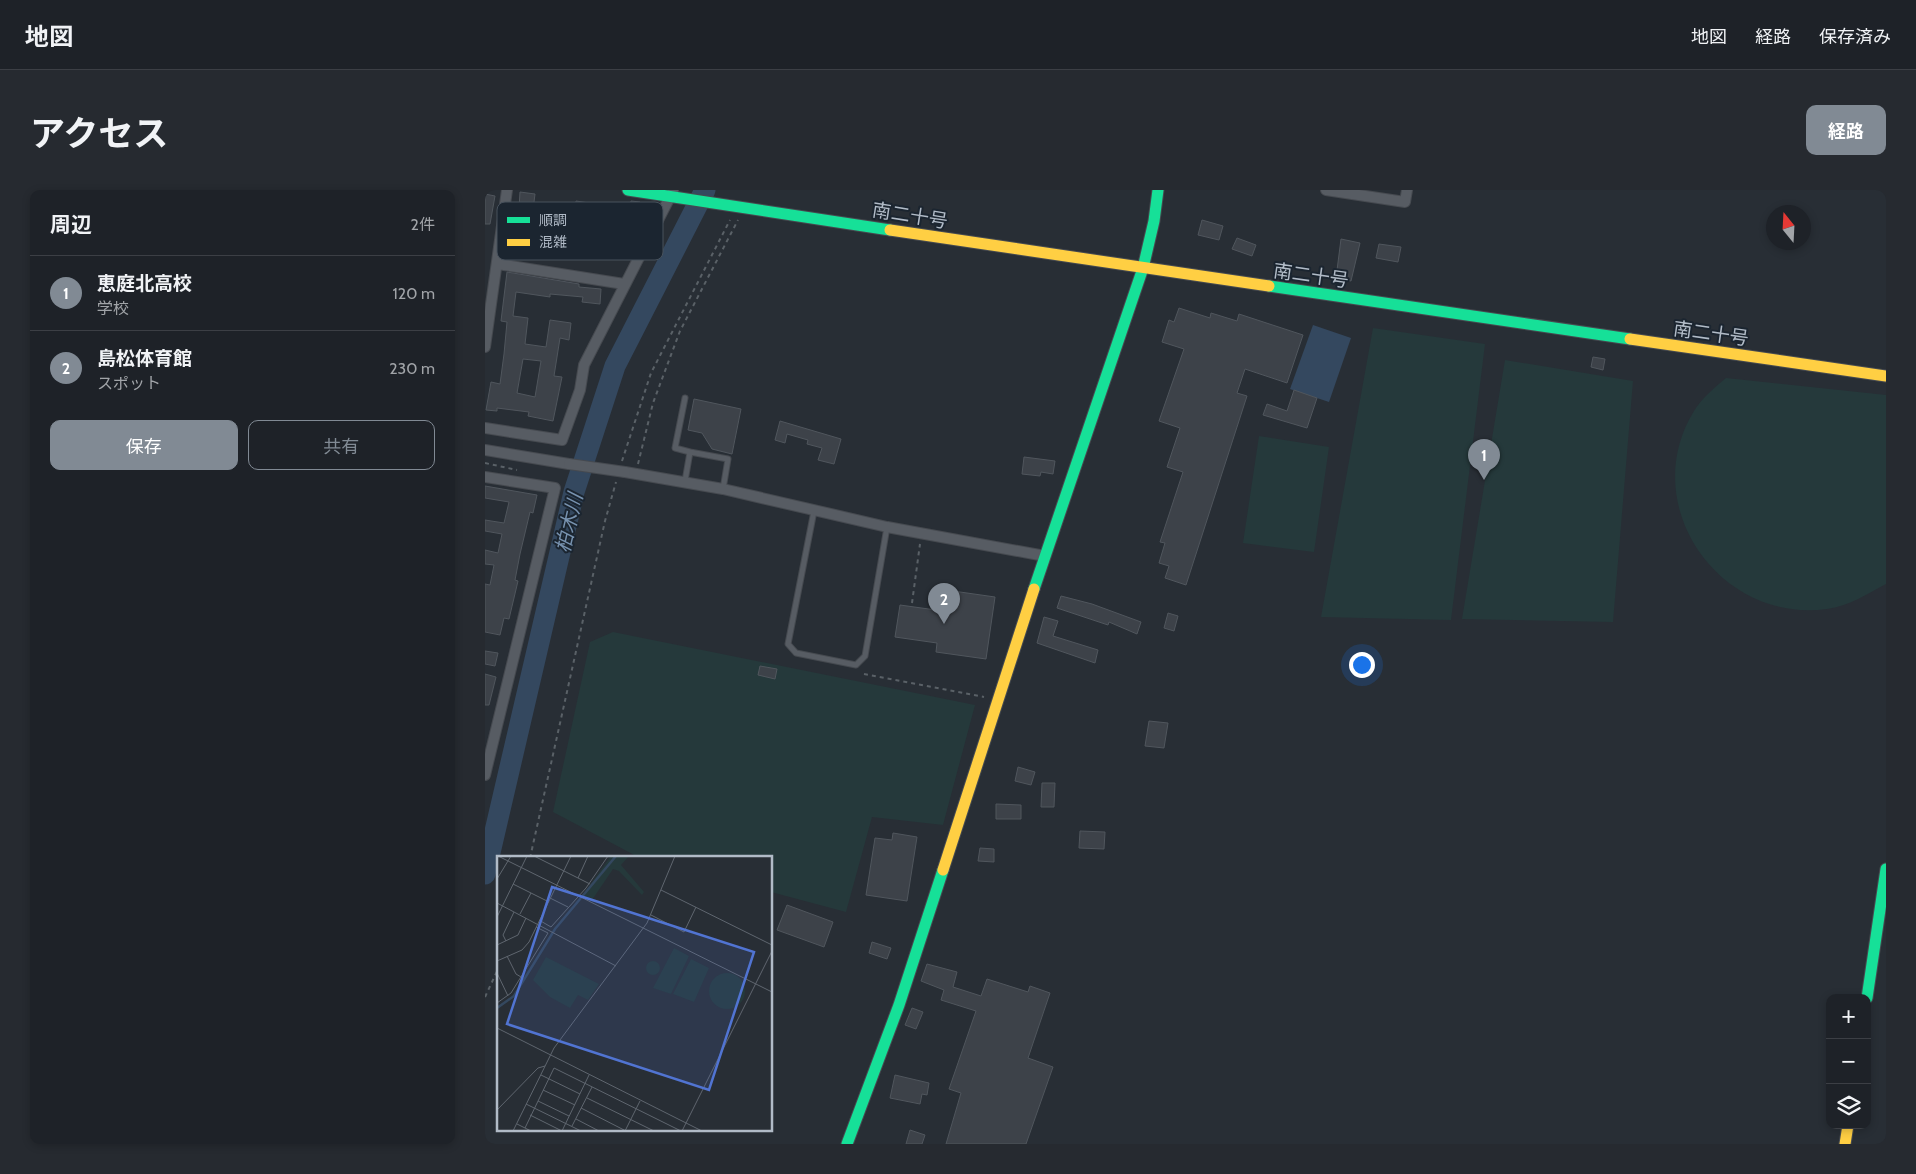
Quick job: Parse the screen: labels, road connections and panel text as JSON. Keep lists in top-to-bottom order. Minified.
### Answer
{"streets":{"street":["南二十号"]},"water":["柏木川"],"legend":["順調","混雑"],"north":"top","page":{"header":"地図","nav":["地図","経路","保存済み"],"title":"アクセス","buttons":["経路",["保存","共有"]],"heading":["周辺","2件"],"list":[{"mark":"1","name":"恵庭北高校","note":"学校","value":"120 m"},{"mark":"2","name":"島松体育館","note":"スポット","value":"230 m"}],"pins":["1","2"],"map_buttons":["+","−"]}}
